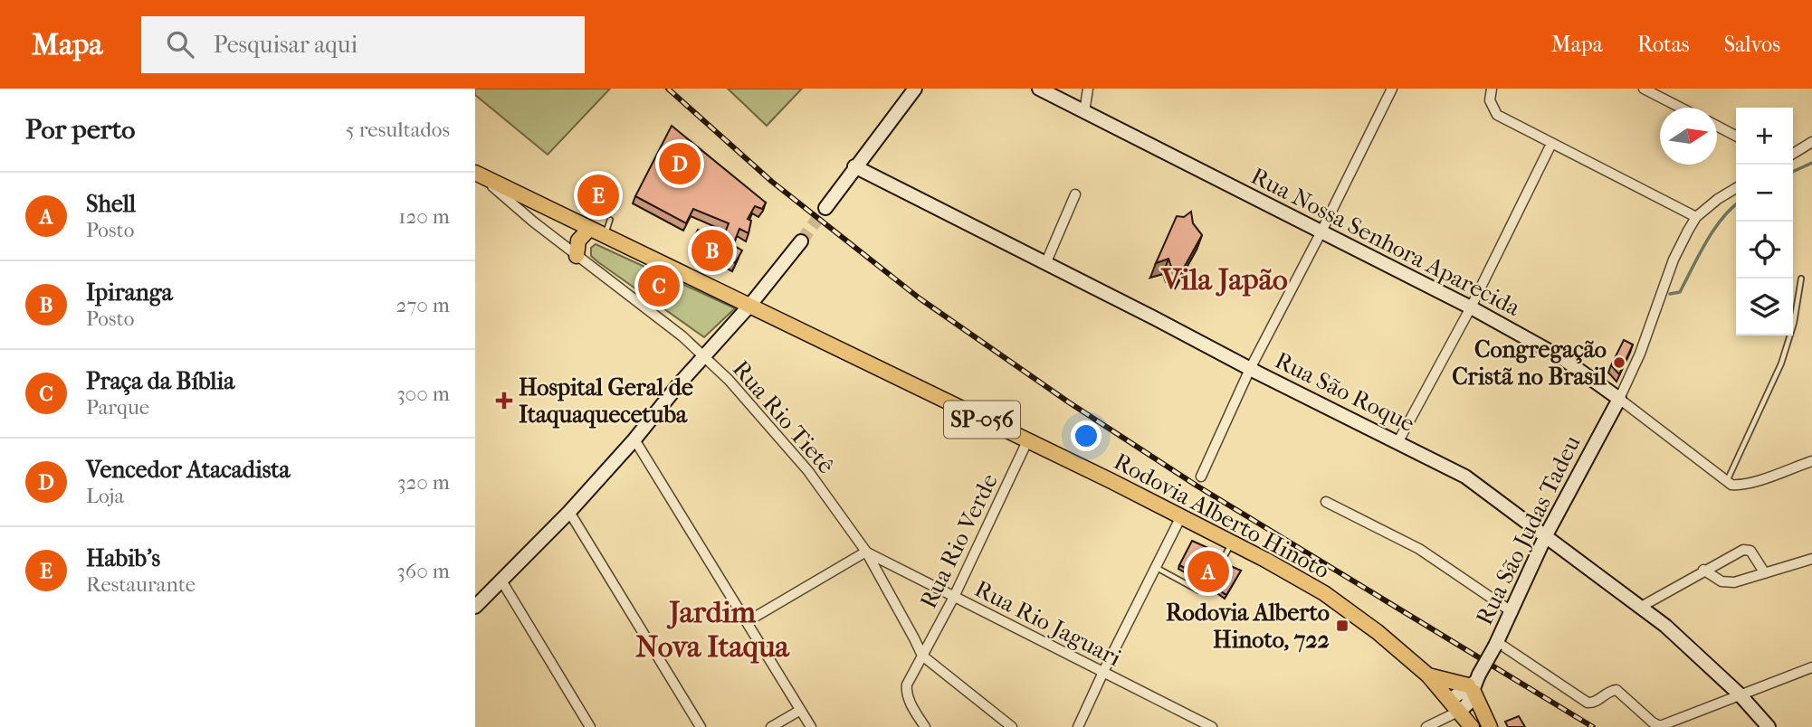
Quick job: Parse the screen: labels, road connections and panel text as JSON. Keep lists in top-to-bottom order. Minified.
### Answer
{"streets":{"main road":["SP-056","Rodovia Alberto Hinoto"],"street":["Rua Nossa Senhora Aparecida","Rua São Roque","Rua Rio Tietê","Rua São Judas Tadeu","Rua Rio Verde","Rua Rio Jaguari"]},"crossings":[["Rua Nossa Senhora Aparecida","Rua São Judas Tadeu"],["Rua São Roque","Rua São Judas Tadeu"],["Rua Rio Tietê","Rodovia Alberto Hinoto"],["Rua Rio Tietê","Rua Rio Verde"],["Rua Rio Tietê","Rua Rio Jaguari"],["Rodovia Alberto Hinoto","Rua São Judas Tadeu"],["Rodovia Alberto Hinoto","Rua Rio Verde"],["Rua Rio Verde","Rua Rio Jaguari"]],"districts":["Vila Japão","Jardim Nova Itaqua"],"places":{"other":["Congregação Cristã no Brasil"],"health":["Hospital Geral de Itaquaquecetuba"],"transit":["Rodovia Alberto Hinoto, 722"]},"north":"right","page":{"header":"Mapa","search":"Pesquisar aqui","nav":["Mapa","Rotas","Salvos"],"heading":["Por perto","5 resultados"],"map_buttons":["+","−"],"pins":["D","E","B","C","A"],"list":[{"mark":"A","name":"Shell","note":"Posto","value":"120 m"},{"mark":"B","name":"Ipiranga","note":"Posto","value":"270 m"},{"mark":"C","name":"Praça da Bíblia","note":"Parque","value":"300 m"},{"mark":"D","name":"Vencedor Atacadista","note":"Loja","value":"320 m"},{"mark":"E","name":"Habib's","note":"Restaurante","value":"360 m"}]}}
